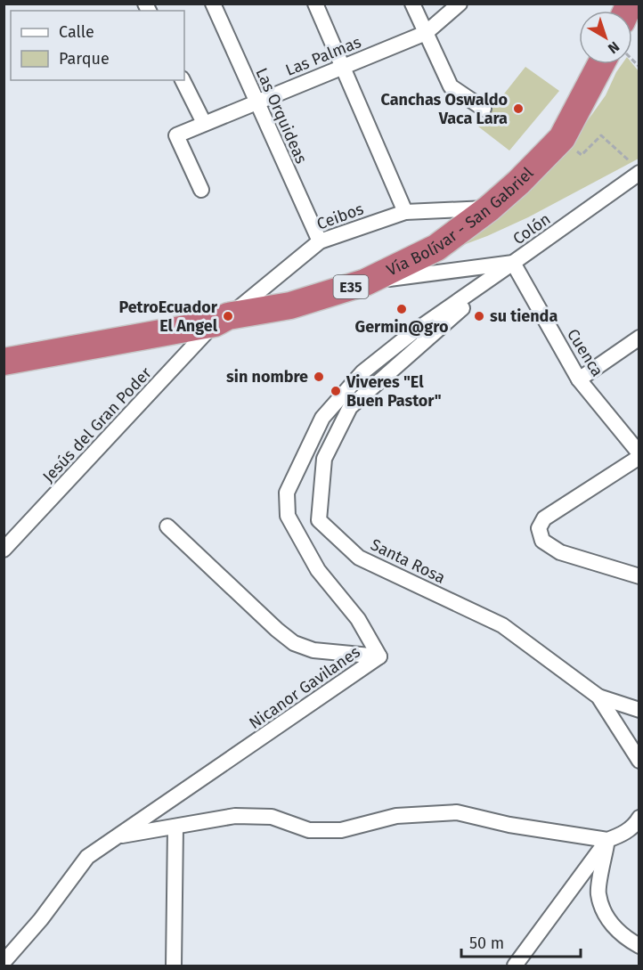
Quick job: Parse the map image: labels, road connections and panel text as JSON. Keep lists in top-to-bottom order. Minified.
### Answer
{"streets":{"highway":["Vía Bolívar - San Gabriel","E35"],"street":["Las Palmas","Las Orquideas","Ceibos","Colón","Cuenca","Jesús del Gran Poder","Santa Rosa","Nicanor Gavilanes"]},"crossings":[["Las Palmas","Las Orquideas"],["Las Orquideas","Ceibos"],["Ceibos","Vía Bolívar - San Gabriel"],["Ceibos","Jesús del Gran Poder"],["Vía Bolívar - San Gabriel","Colón"],["Vía Bolívar - San Gabriel","Jesús del Gran Poder"],["Colón","Cuenca"],["Colón","Santa Rosa"],["Colón","Nicanor Gavilanes"],["Cuenca","Santa Rosa"],["Cuenca","Nicanor Gavilanes"],["Santa Rosa","Nicanor Gavilanes"]],"places":["Canchas Oswaldo Vaca Lara","Germin@gro","PetroEcuador El Angel","su tienda","sin nombre","Viveres \"El Buen Pastor\""],"legend":["Calle","Parque"],"scale_bar":"50 m","north":"bottom right"}
